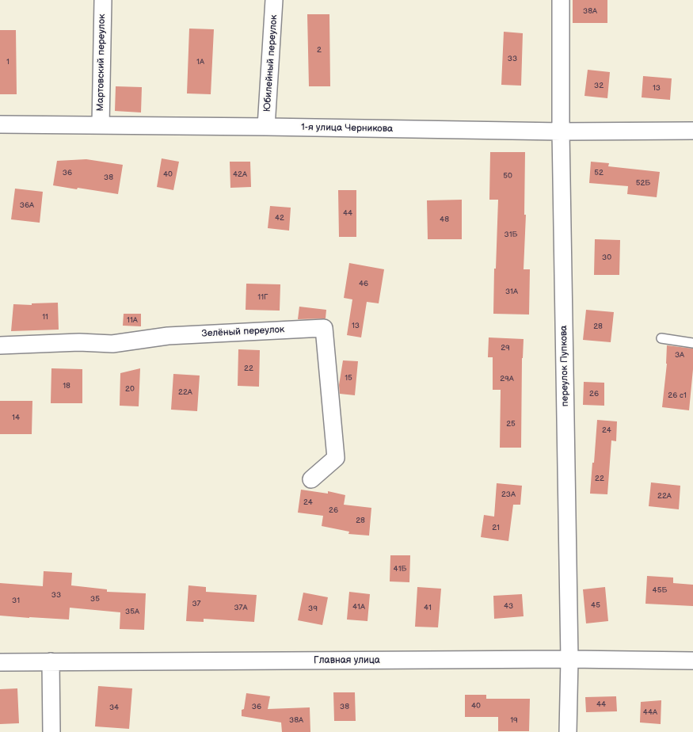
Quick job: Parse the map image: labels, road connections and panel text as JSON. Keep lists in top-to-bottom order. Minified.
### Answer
{"streets":{"street":["Мартовский переулок","Юбилейный переулок","1-я улица Черникова","Зелёный переулок","переулок Пупкова","Главная улица"]},"crossings":[["Мартовский переулок","1-я улица Черникова"],["Юбилейный переулок","1-я улица Черникова"],["1-я улица Черникова","переулок Пупкова"],["переулок Пупкова","Главная улица"]],"house_numbers":["38А","2","33","1","1А","32","13","36","52","40","42А","50","38","52Б","36А","44","42","48","31Б","30","46","31А","11Г","11","11А","13","28","29","3А","22","15","29А","18","20","22А","26","26 с1","14","25","24","22","23А","22А","24","26","28","21","41Б","45Б","33","35","31","37","45","43","41А","37А","41","39","35А","44","40","36","38","34","44А","38А","19"]}
